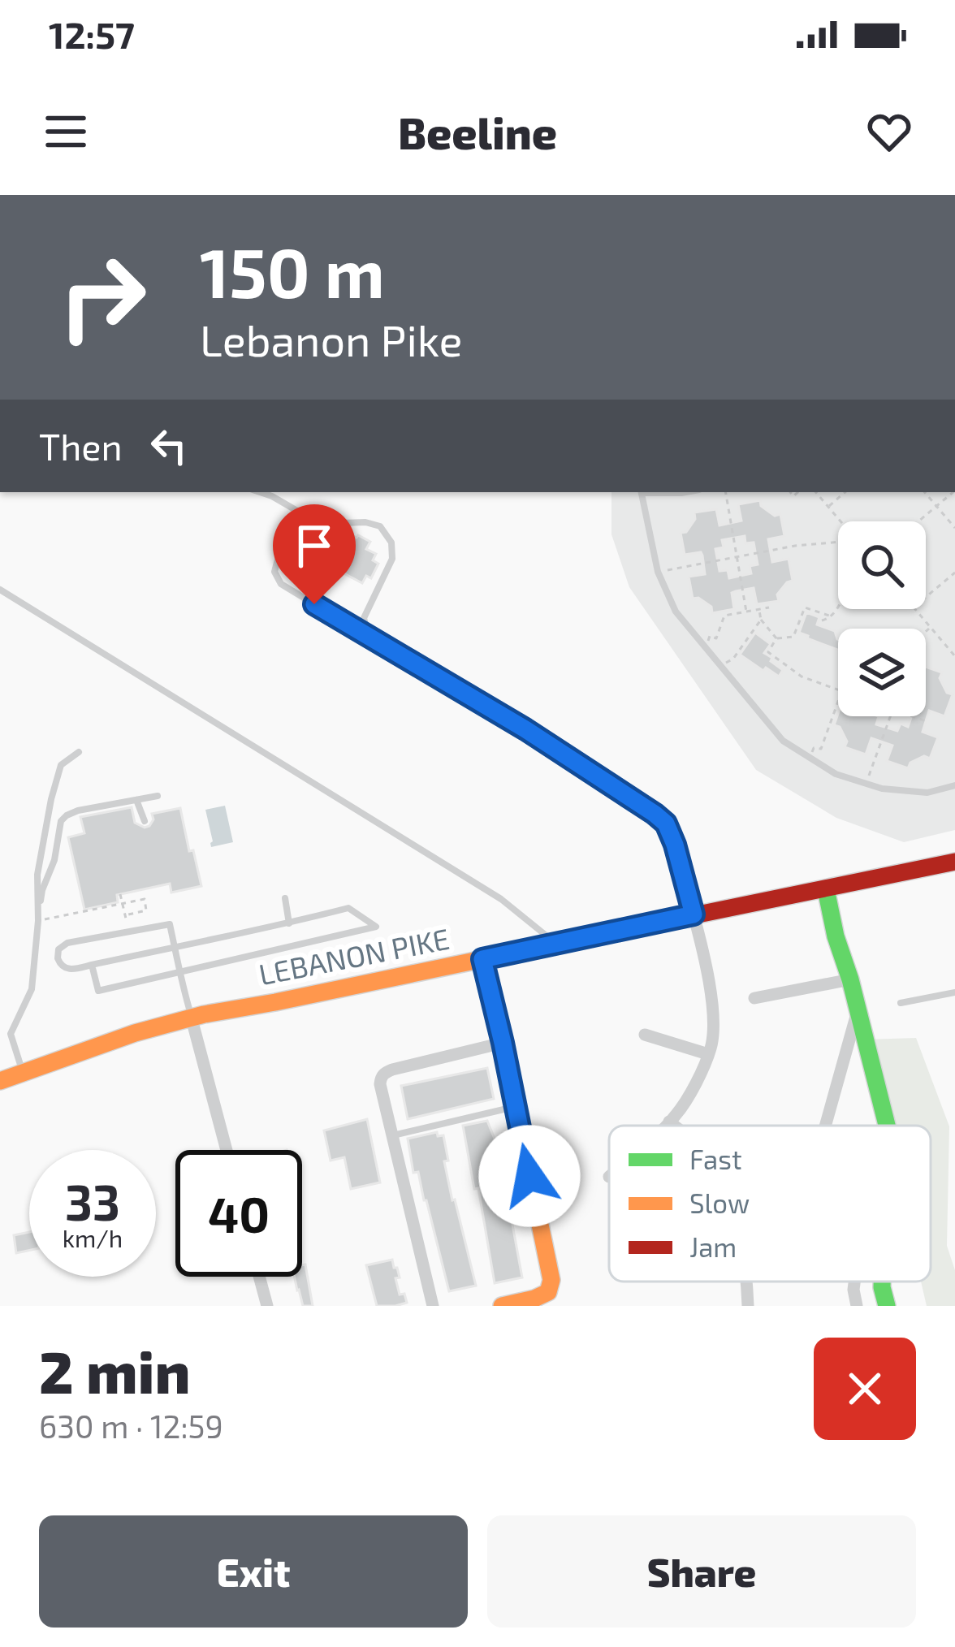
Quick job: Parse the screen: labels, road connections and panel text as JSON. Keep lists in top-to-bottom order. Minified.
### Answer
{"streets":{"main road":["LEBANON PIKE"]},"legend":["Fast","Slow","Jam"],"page":{"status":"12:57","header":"Beeline","turn":["150 m","Lebanon Pike"],"then":"Then","speed":"33 km/h","limit":"40","heading":["2 min","630 m · 12:59"],"buttons":["Exit","Share"]}}
